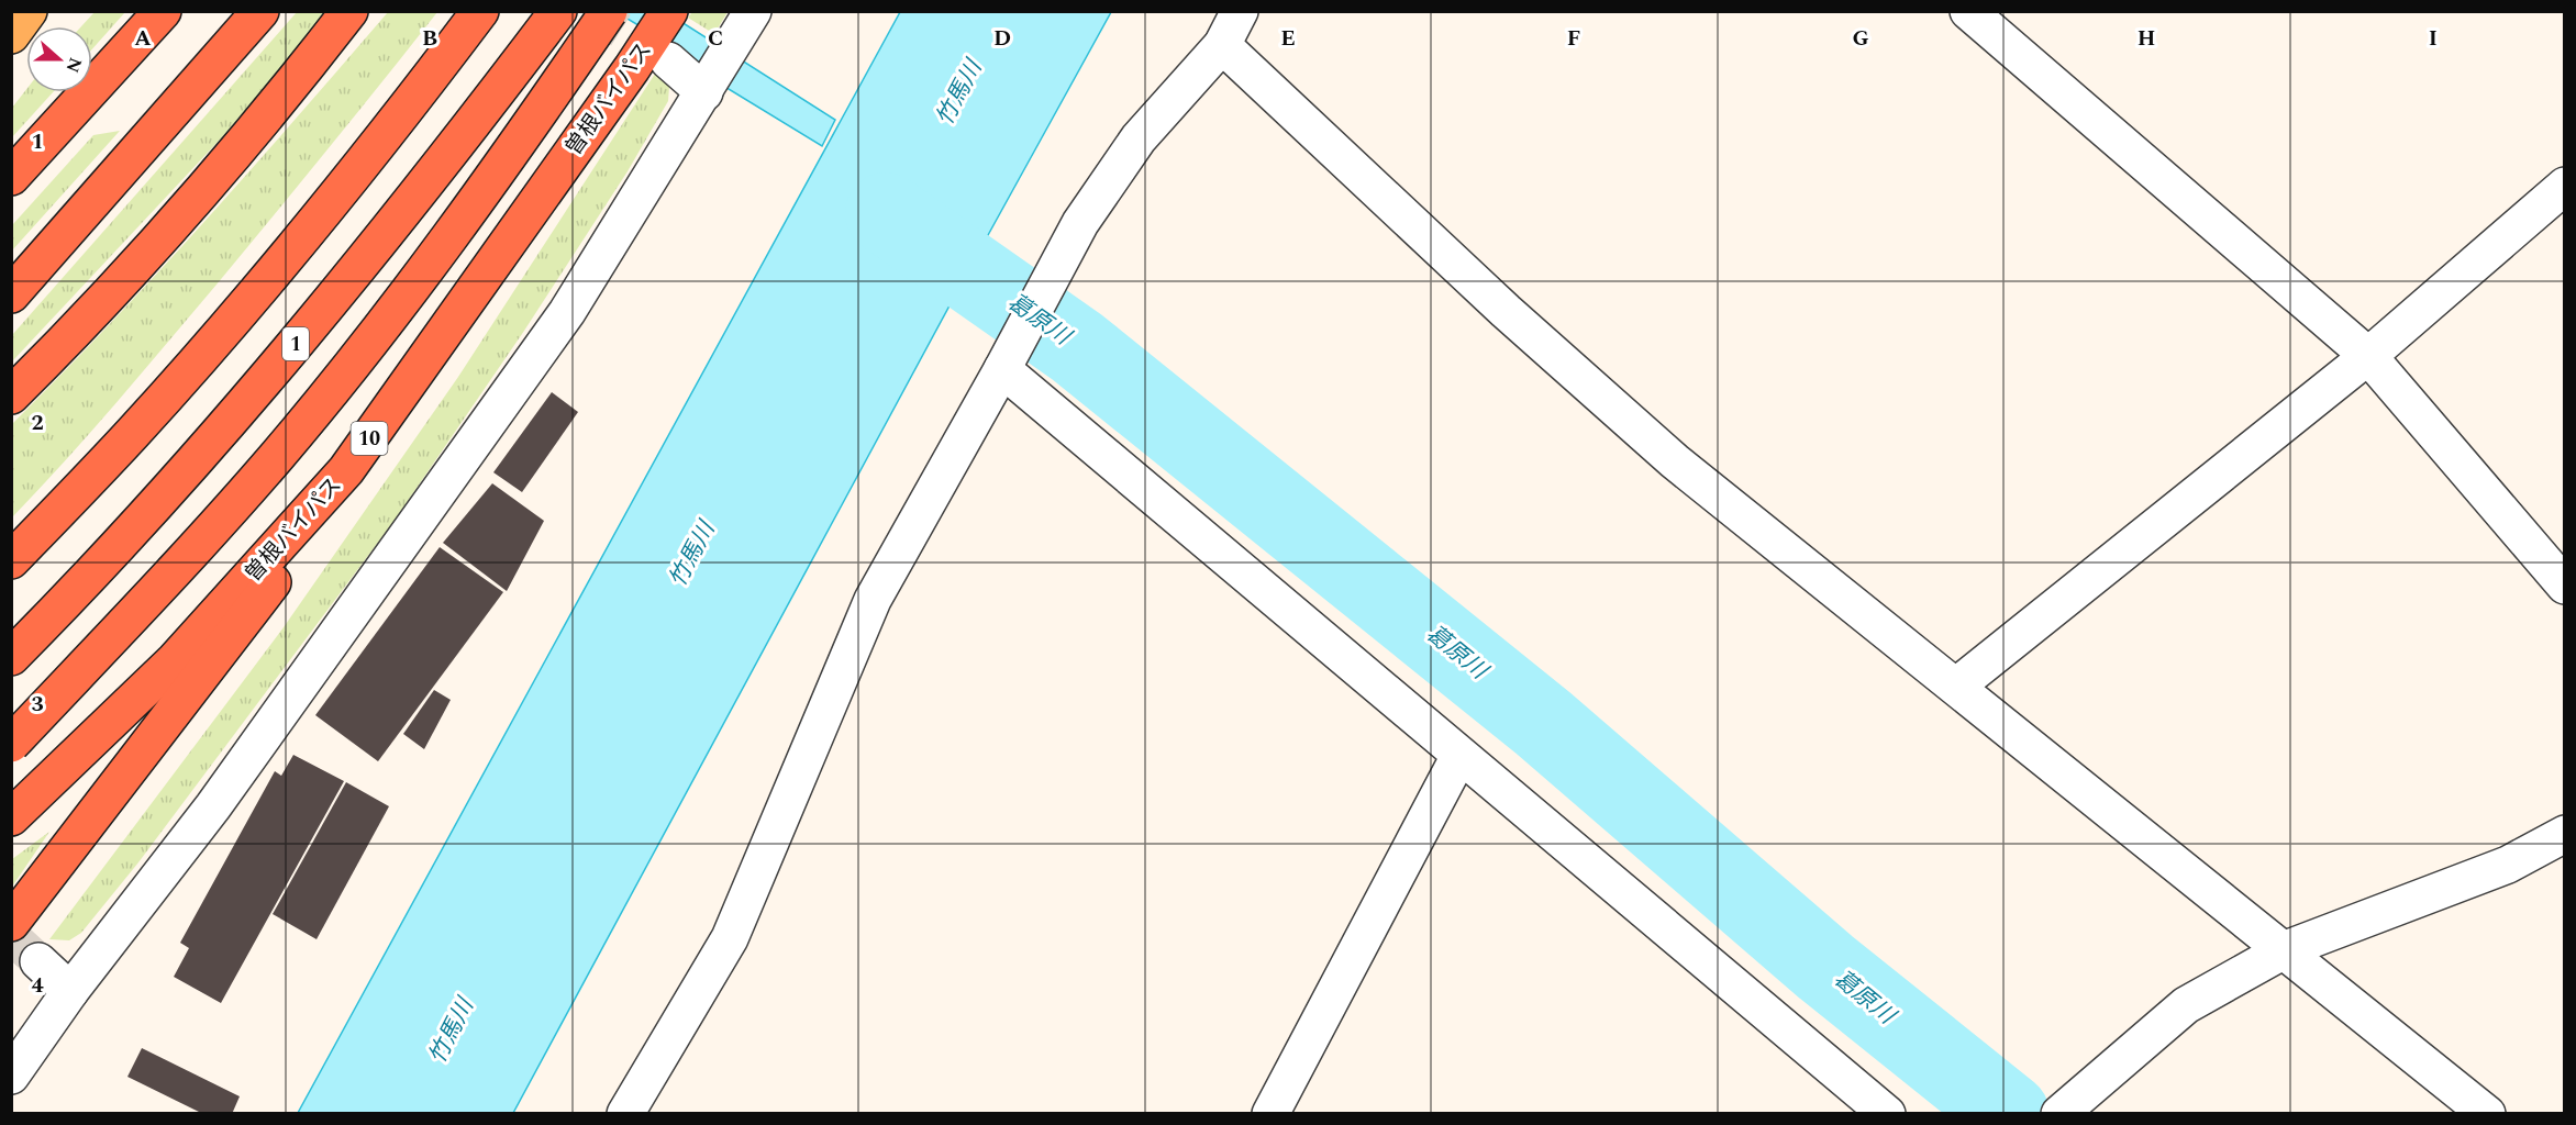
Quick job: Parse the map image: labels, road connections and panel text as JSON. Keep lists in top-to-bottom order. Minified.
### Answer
{"streets":{"highway":["曽根バイパス","1","10"]},"water":["竹馬川","葛原川"],"north":"right","grid":{"columns":["A","B","C","D","E","F","G","H","I"],"rows":["1","2","3","4"]}}
